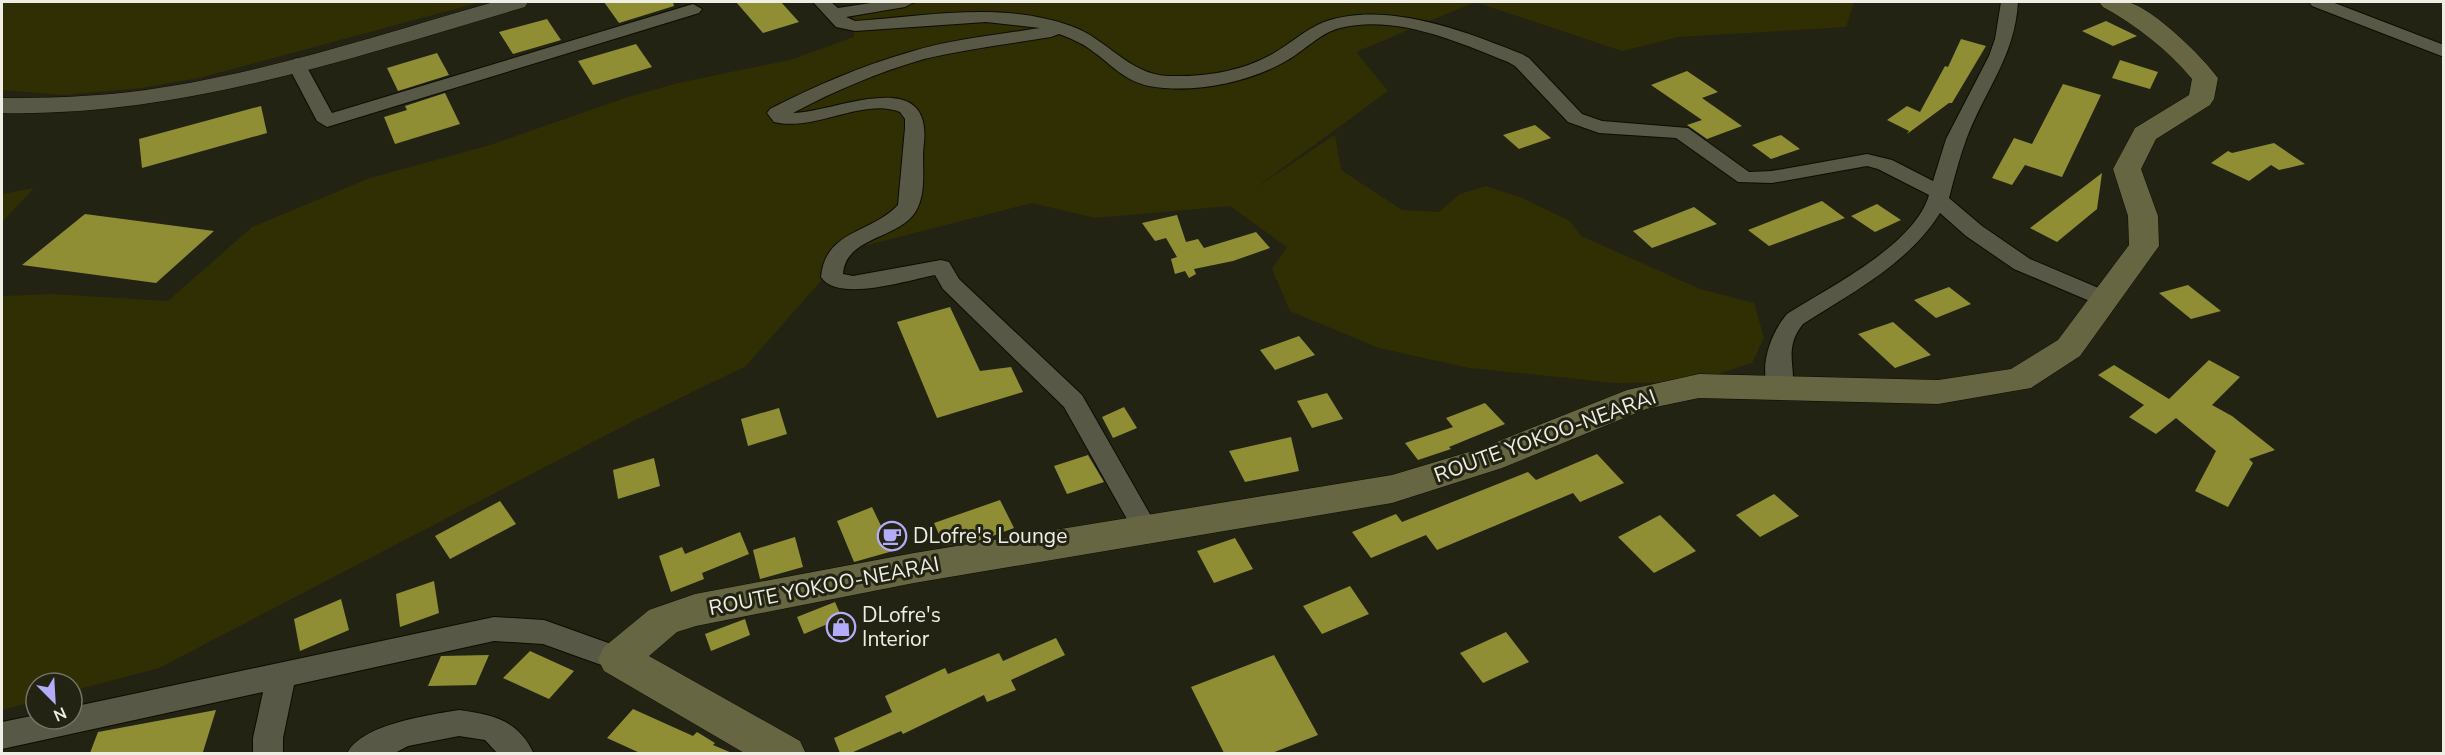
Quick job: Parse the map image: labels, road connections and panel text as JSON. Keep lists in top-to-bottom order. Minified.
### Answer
{"streets":{"main road":["ROUTE YOKOO-NEARAI"]},"places":{"cafe":["DLofre's Lounge"],"shop":["DLofre's Interior"]},"north":"bottom right"}
